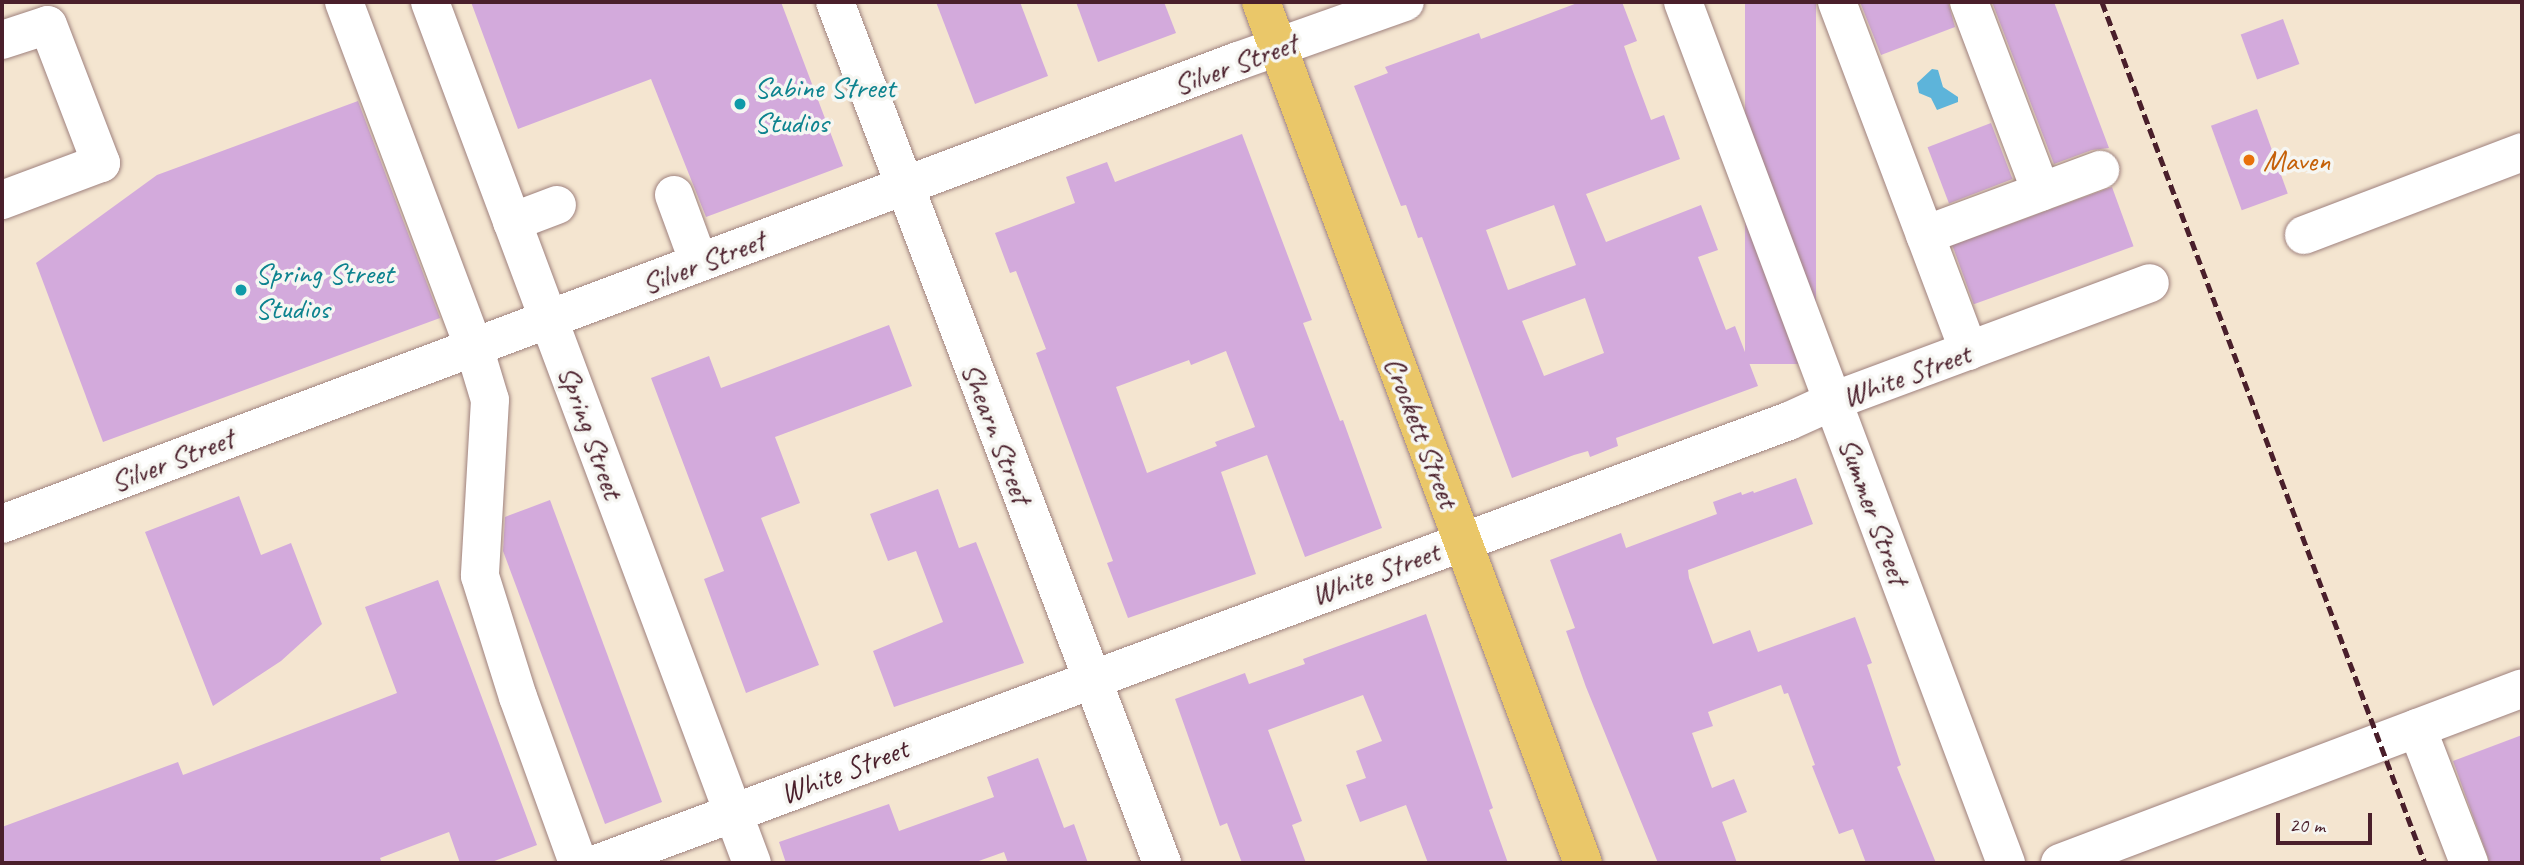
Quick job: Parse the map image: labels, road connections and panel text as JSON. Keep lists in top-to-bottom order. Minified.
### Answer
{"streets":{"main road":["Crockett Street"],"street":["Silver Street","White Street","Spring Street","Shearn Street","Summer Street"]},"crossings":[["Silver Street","Spring Street"],["Silver Street","Crockett Street"],["Silver Street","Shearn Street"],["White Street","Spring Street"],["White Street","Crockett Street"],["White Street","Shearn Street"],["White Street","Summer Street"]],"places":["Sabine Street Studios","Maven","Spring Street Studios"],"scale_bar":"20 m"}
